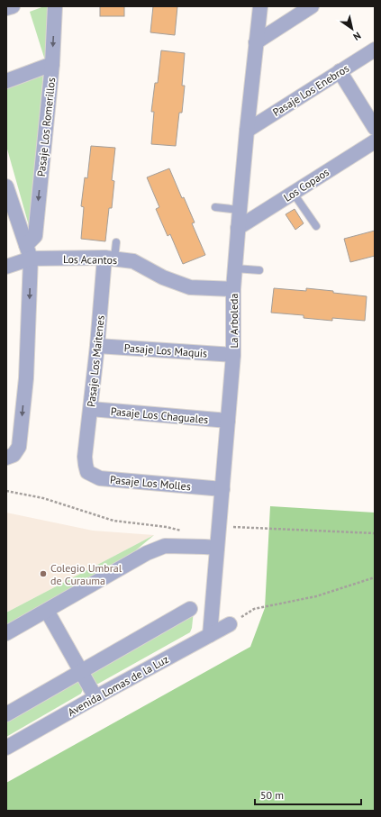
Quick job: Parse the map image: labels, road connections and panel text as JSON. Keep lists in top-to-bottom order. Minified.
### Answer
{"streets":{"street":["Pasaje Los Enebros","Pasaje Los Romerillos","Los Copaos","Los Acantos","La Arboleda","Pasaje Los Maquis","Pasaje Los Maitenes","Pasaje Los Chaguales","Pasaje Los Molles","Avenida Lomas de la Luz"]},"crossings":[["Pasaje Los Enebros","La Arboleda"],["Los Copaos","La Arboleda"],["Los Acantos","La Arboleda"],["Los Acantos","Pasaje Los Maitenes"],["La Arboleda","Pasaje Los Maquis"],["La Arboleda","Pasaje Los Chaguales"],["La Arboleda","Pasaje Los Molles"],["La Arboleda","Avenida Lomas de la Luz"],["Pasaje Los Maquis","Pasaje Los Maitenes"],["Pasaje Los Maitenes","Pasaje Los Chaguales"],["Pasaje Los Maitenes","Pasaje Los Molles"]],"one_way":["Pasaje Los Romerillos"],"places":["Colegio Umbral de Curauma"],"scale_bar":"50 m","north":"bottom right"}
